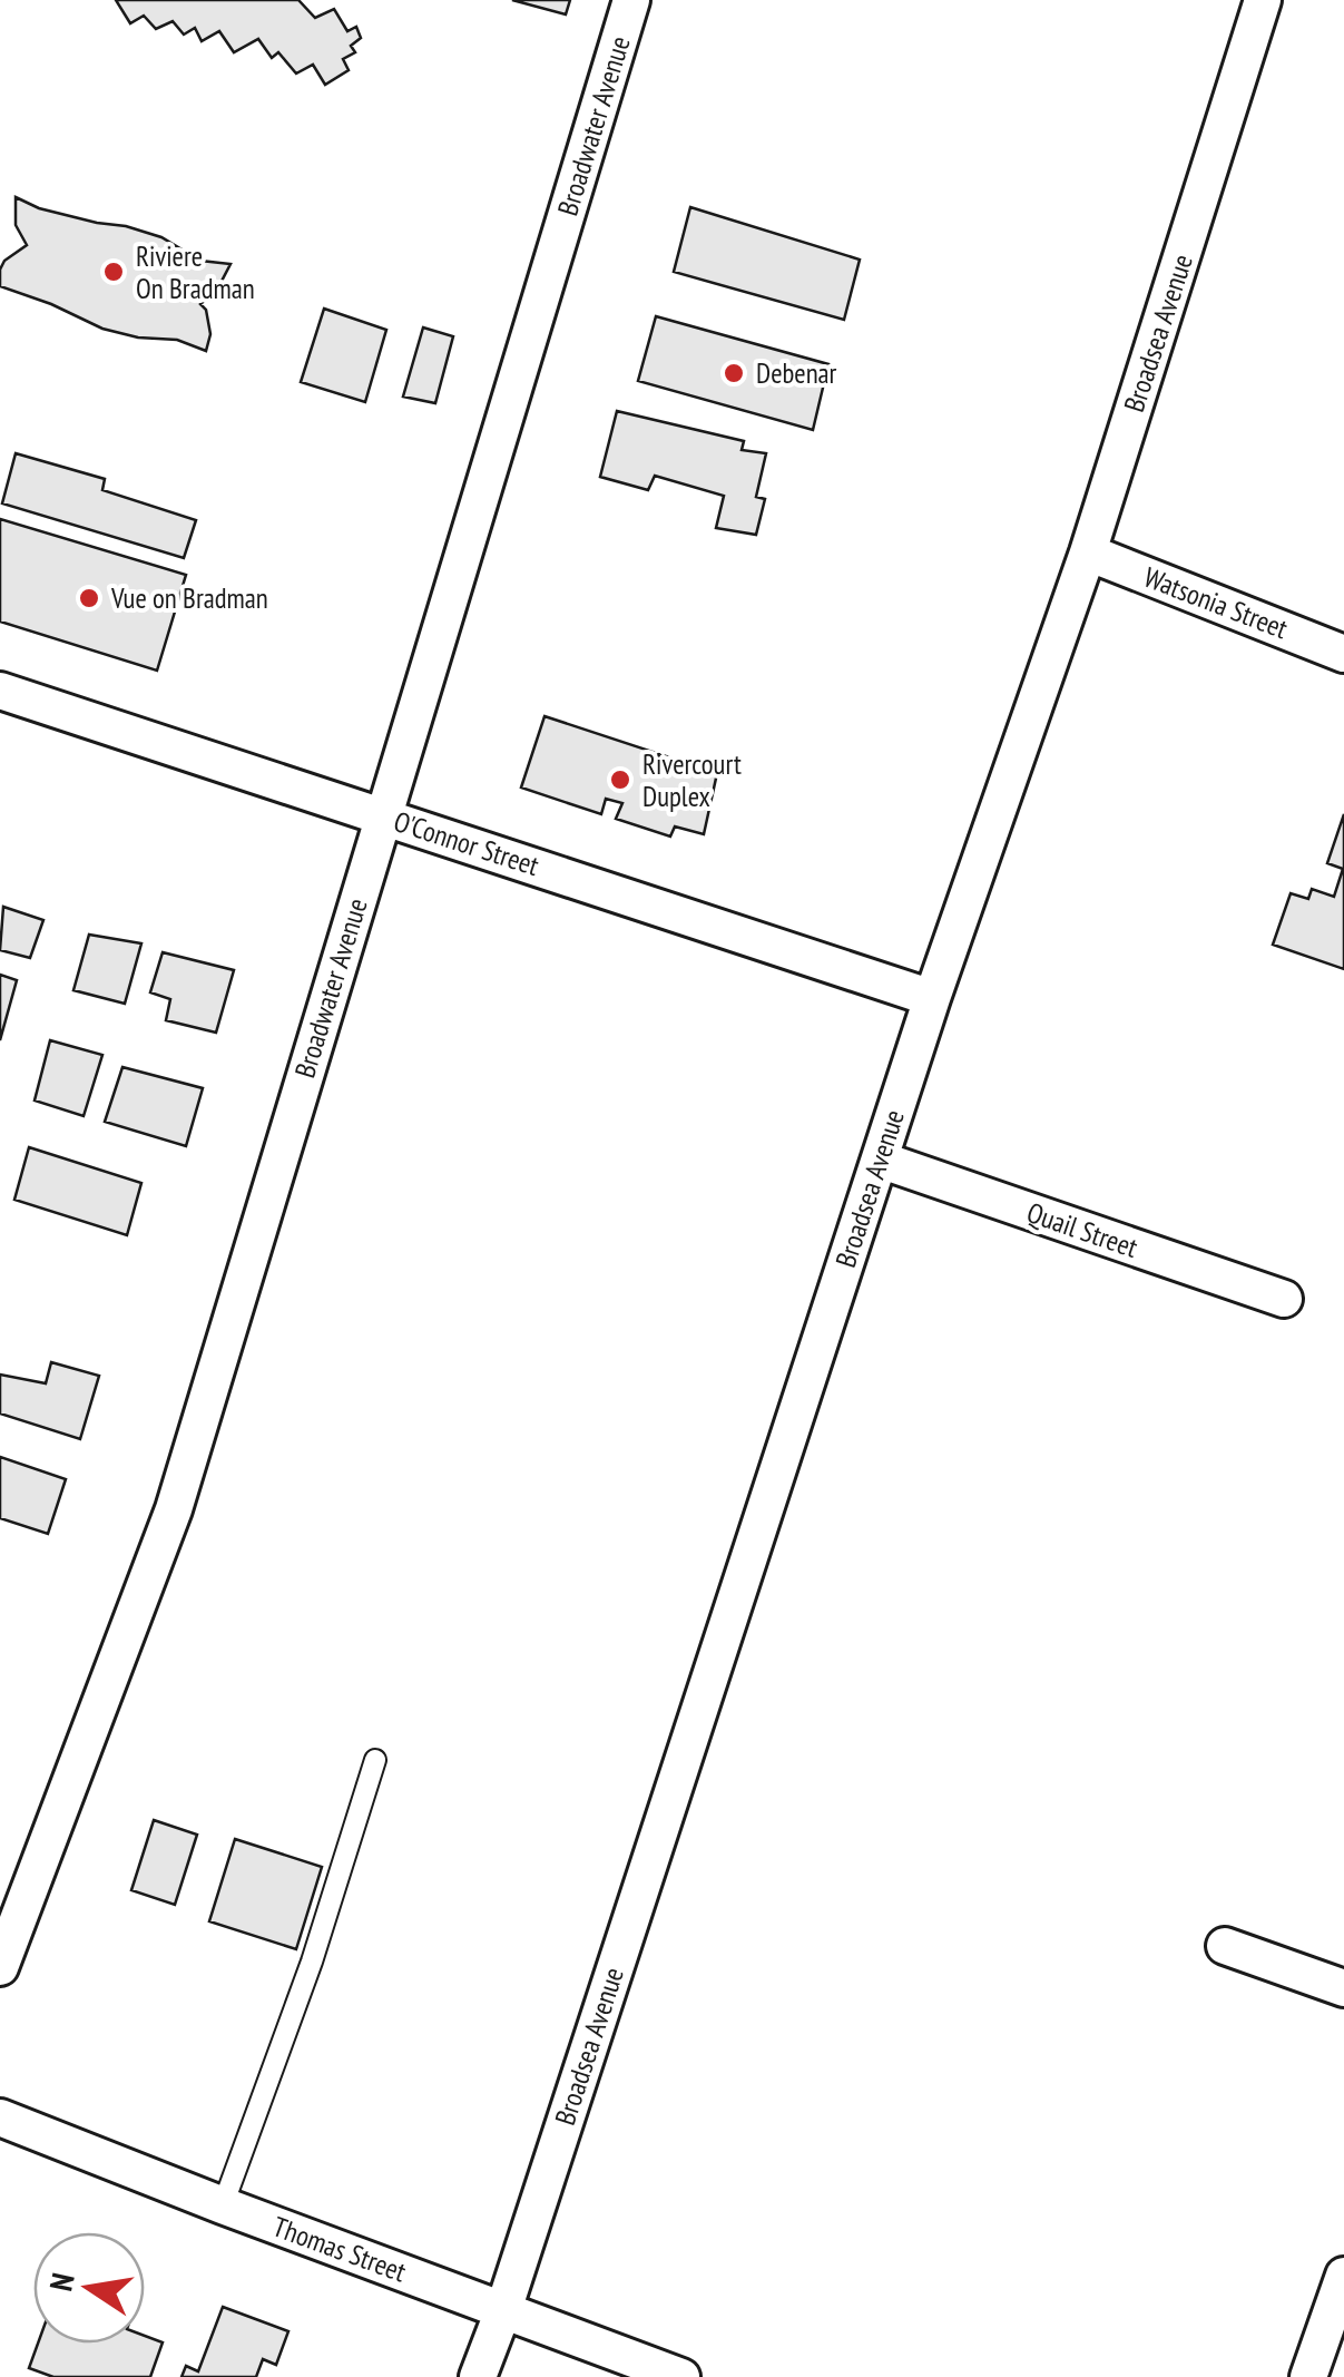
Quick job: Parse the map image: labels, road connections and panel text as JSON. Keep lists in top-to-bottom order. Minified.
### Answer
{"streets":{"street":["Broadwater Avenue","Broadsea Avenue","Watsonia Street","O'Connor Street","Quail Street","Thomas Street"]},"crossings":[["Broadwater Avenue","O'Connor Street"],["Broadsea Avenue","Watsonia Street"],["Broadsea Avenue","O'Connor Street"],["Broadsea Avenue","Quail Street"],["Broadsea Avenue","Thomas Street"]],"places":["Riviere On Bradman","Debenar","Vue on Bradman","Rivercourt Duplex"],"north":"left"}
